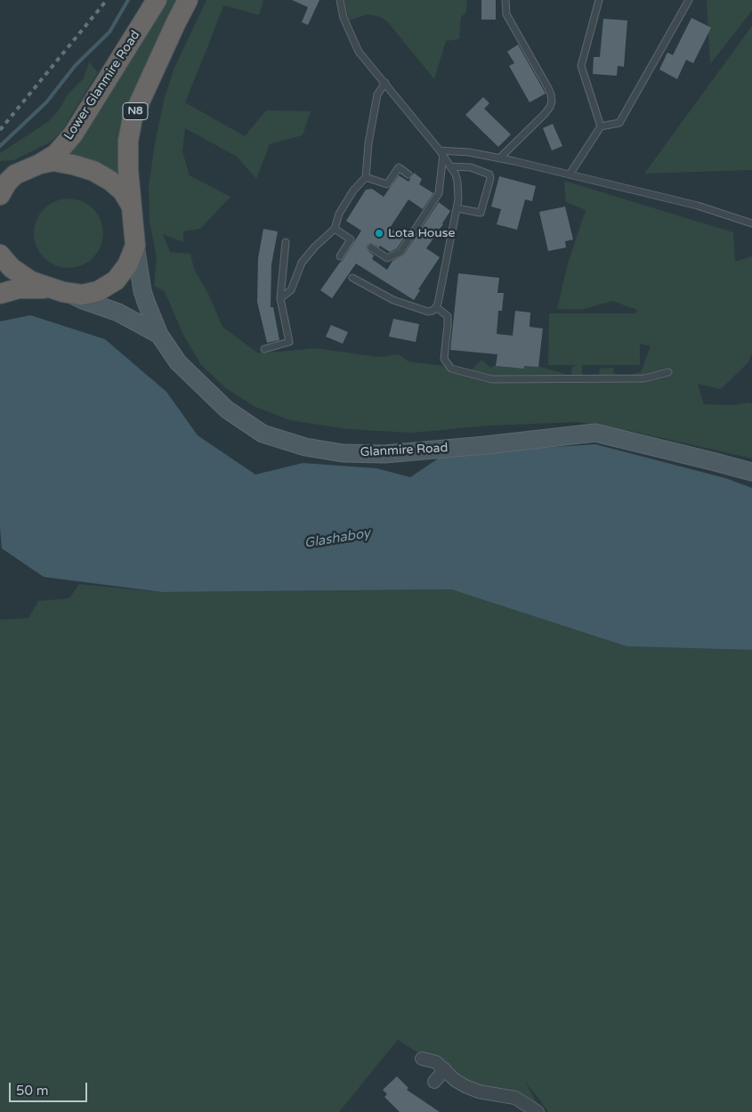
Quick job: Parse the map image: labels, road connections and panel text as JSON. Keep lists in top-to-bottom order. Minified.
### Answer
{"streets":{"highway":["Lower Glanmire Road","N8"],"main road":["Glanmire Road"]},"crossings":[["Lower Glanmire Road","N8"],["N8","Glanmire Road"]],"water":["Glashaboy"],"places":["Lota House"],"scale_bar":"50 m"}
